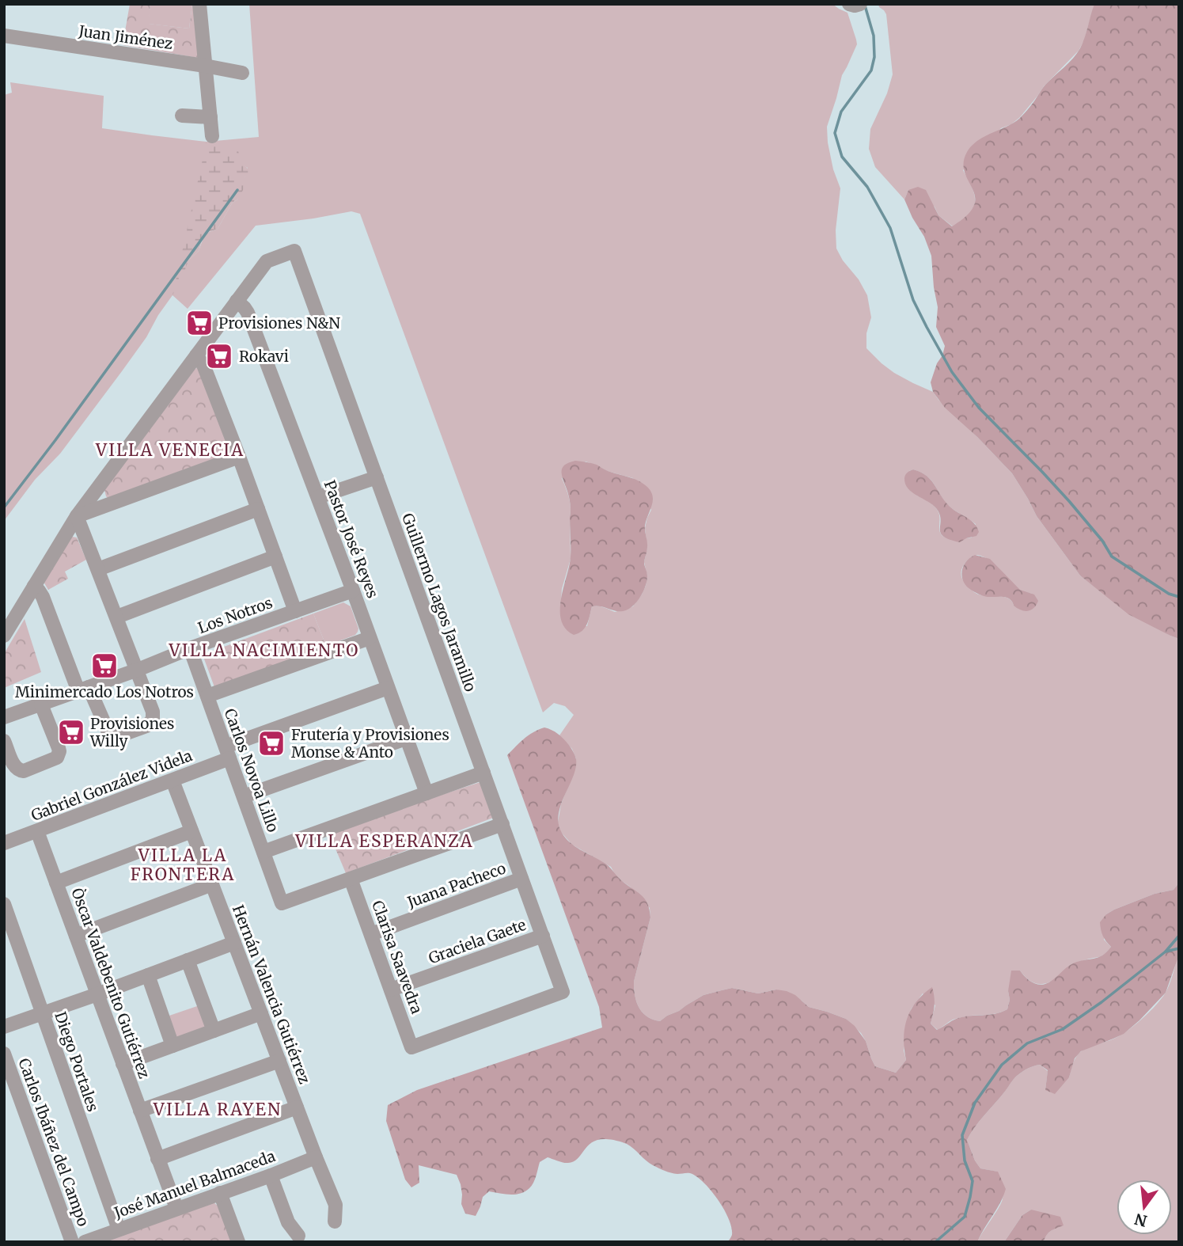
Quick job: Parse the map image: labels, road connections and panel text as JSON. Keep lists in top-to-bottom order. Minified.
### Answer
{"streets":{"street":["Juan Jiménez","Pastor José Reyes","Guillermo Lagos Jaramillo","Los Notros","Carlos Novoa Lillo","Gabriel González Videla","Juana Pacheco","Graciela Gaete","Clarisa Saavedra","Òscar Valdebenito Gutiérrez","Hernán Valencia Gutiérrez","Diego Portales","Carlos Ibáñez del Campo","José Manuel Balmaceda"]},"crossings":[["Pastor José Reyes","Guillermo Lagos Jaramillo"],["Pastor José Reyes","Los Notros"],["Pastor José Reyes","Gabriel González Videla"],["Guillermo Lagos Jaramillo","Juana Pacheco"],["Guillermo Lagos Jaramillo","Graciela Gaete"],["Guillermo Lagos Jaramillo","Clarisa Saavedra"],["Los Notros","Carlos Novoa Lillo"],["Carlos Novoa Lillo","Gabriel González Videla"],["Carlos Novoa Lillo","Clarisa Saavedra"],["Gabriel González Videla","Òscar Valdebenito Gutiérrez"],["Gabriel González Videla","Hernán Valencia Gutiérrez"],["Juana Pacheco","Clarisa Saavedra"],["Graciela Gaete","Clarisa Saavedra"],["Òscar Valdebenito Gutiérrez","José Manuel Balmaceda"],["Hernán Valencia Gutiérrez","José Manuel Balmaceda"],["Diego Portales","José Manuel Balmaceda"]],"districts":["VILLA VENECIA","VILLA NACIMIENTO","VILLA ESPERANZA","VILLA LA FRONTERA","VILLA RAYEN"],"places":{"supermarket":["Provisiones N&N","Rokavi","Minimercado Los Notros","Provisiones Willy","Frutería y Provisiones Monse & Anto"]},"north":"bottom"}
